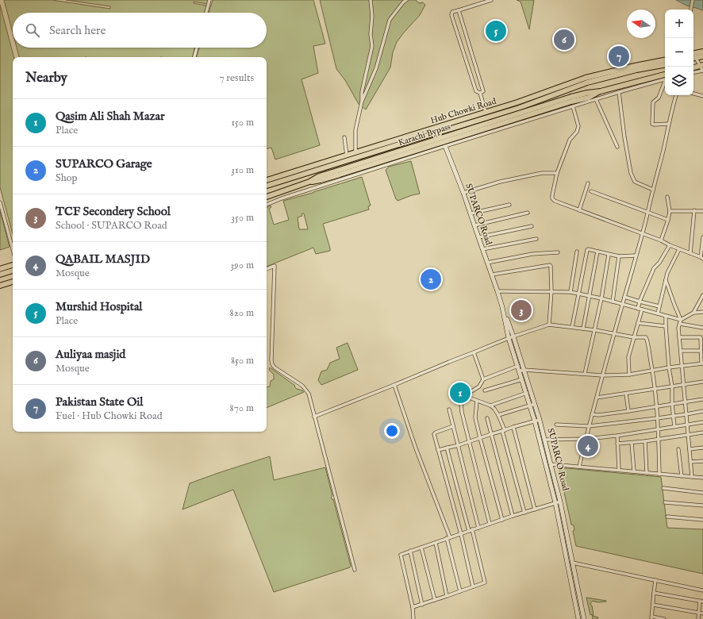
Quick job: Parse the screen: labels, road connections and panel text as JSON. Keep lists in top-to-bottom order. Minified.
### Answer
{"streets":{"highway":["Hub Chowki Road","Karachi Bypass"],"street":["SUPARCO Road"]},"crossings":[["Hub Chowki Road","SUPARCO Road"]],"north":"left","page":{"map_buttons":["+","−"],"search":"Search here","pins":["5","6","7","2","3","1","4"],"heading":["Nearby","7 results"],"list":[{"mark":"1","name":"Qasim Ali Shah Mazar","note":"Place","value":"150 m"},{"mark":"2","name":"SUPARCO Garage","note":"Shop","value":"310 m"},{"mark":"3","name":"TCF Secondery School","note":"School · SUPARCO Road","value":"350 m"},{"mark":"4","name":"QABAIL MASJID","note":"Mosque","value":"390 m"},{"mark":"5","name":"Murshid Hospital","note":"Place","value":"820 m"},{"mark":"6","name":"Auliyaa masjid","note":"Mosque","value":"850 m"},{"mark":"7","name":"Pakistan State Oil","note":"Fuel · Hub Chowki Road","value":"870 m"}]}}
